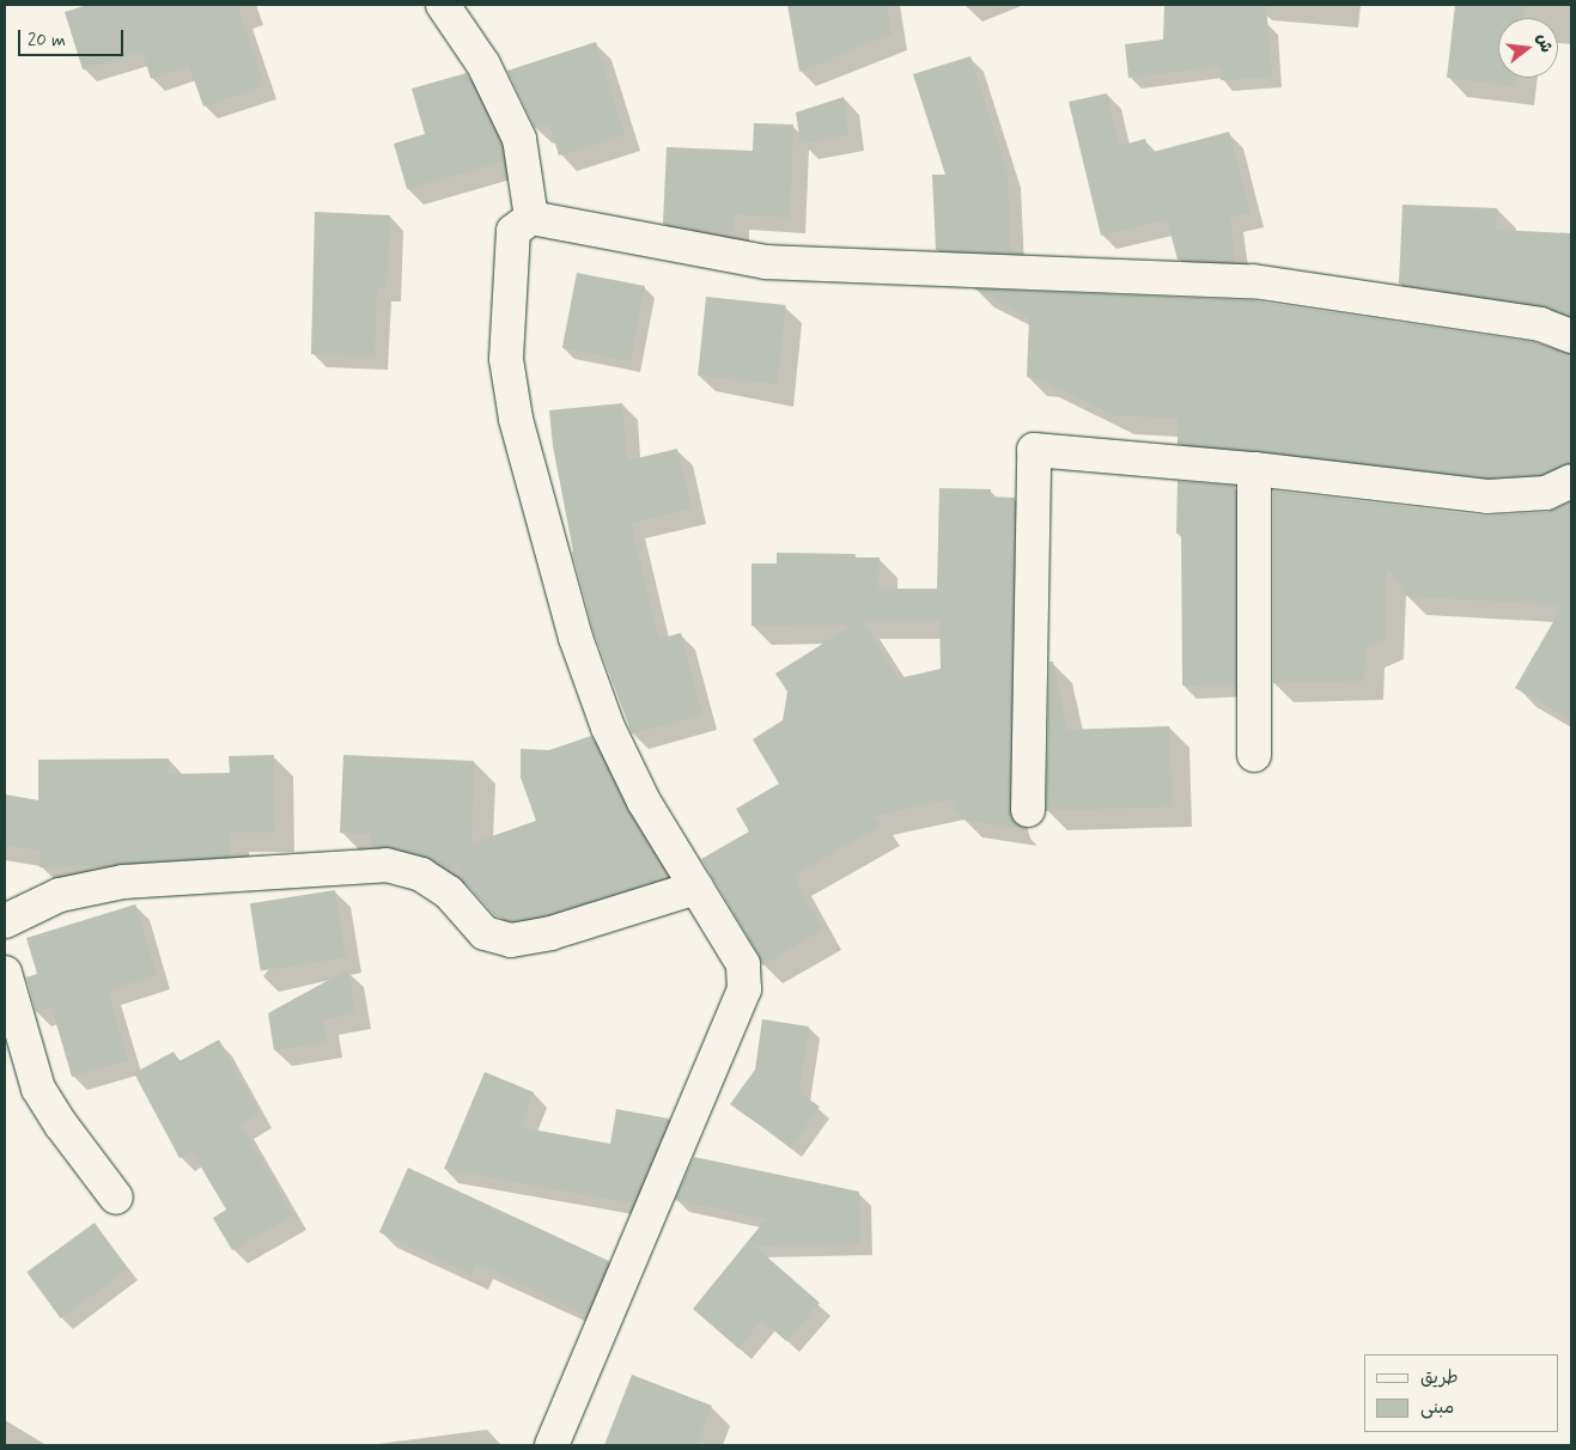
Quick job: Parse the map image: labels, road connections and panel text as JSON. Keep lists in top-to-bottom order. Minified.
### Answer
{"legend":["طريق","مبنى"],"scale_bar":"20 m","north":"right"}
